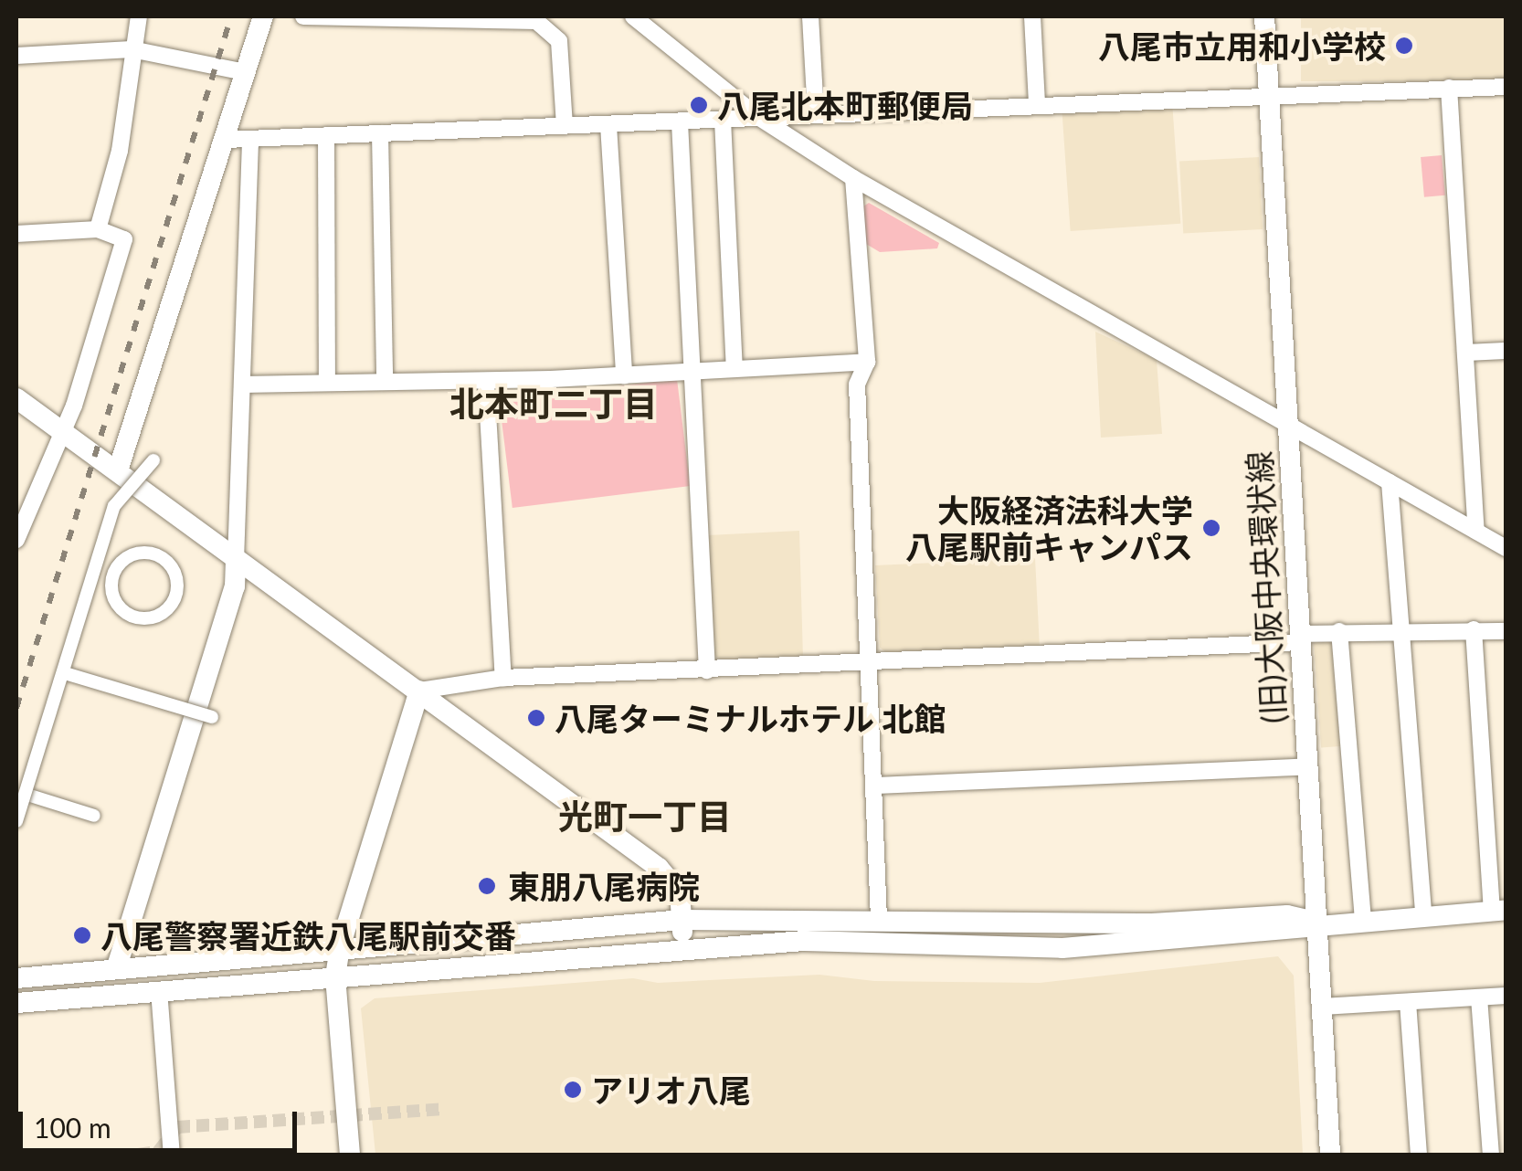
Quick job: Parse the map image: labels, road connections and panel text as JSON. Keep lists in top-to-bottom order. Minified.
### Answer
{"streets":{"street":["(旧)大阪中央環状線"]},"districts":["北本町二丁目","光町一丁目"],"places":["八尾市立用和小学校","八尾北本町郵便局","大阪経済法科大学 八尾駅前キャンパス","八尾ターミナルホテル 北館","東朋八尾病院","八尾警察署近鉄八尾駅前交番","アリオ八尾"],"scale_bar":"100 m"}
